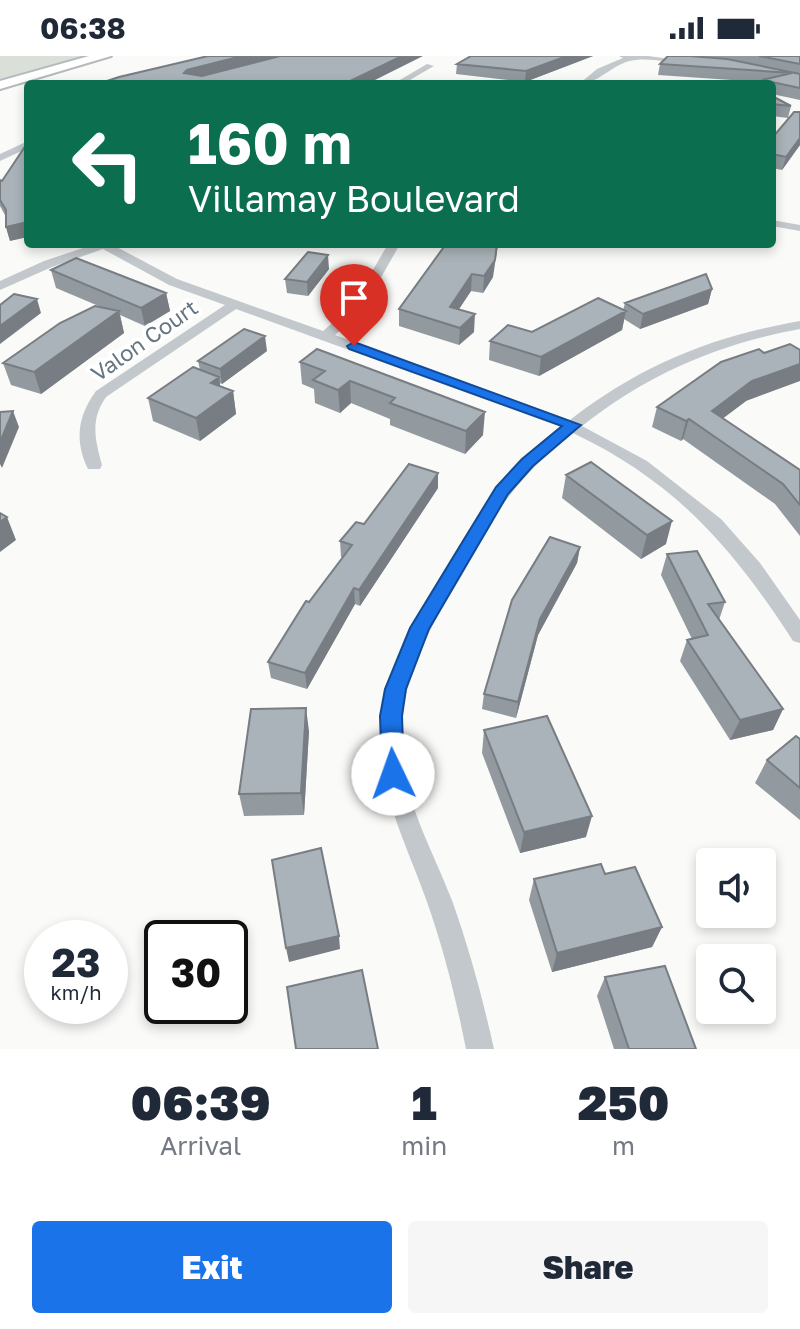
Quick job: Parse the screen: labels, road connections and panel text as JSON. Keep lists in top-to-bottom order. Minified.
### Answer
{"streets":{"street":["Valon Court"]},"page":{"status":"06:38","turn":["160 m","Villamay Boulevard"],"speed":"23 km/h","limit":"30","eta":["06:39","Arrival","1","min","250","m"],"buttons":["Exit","Share"]}}
